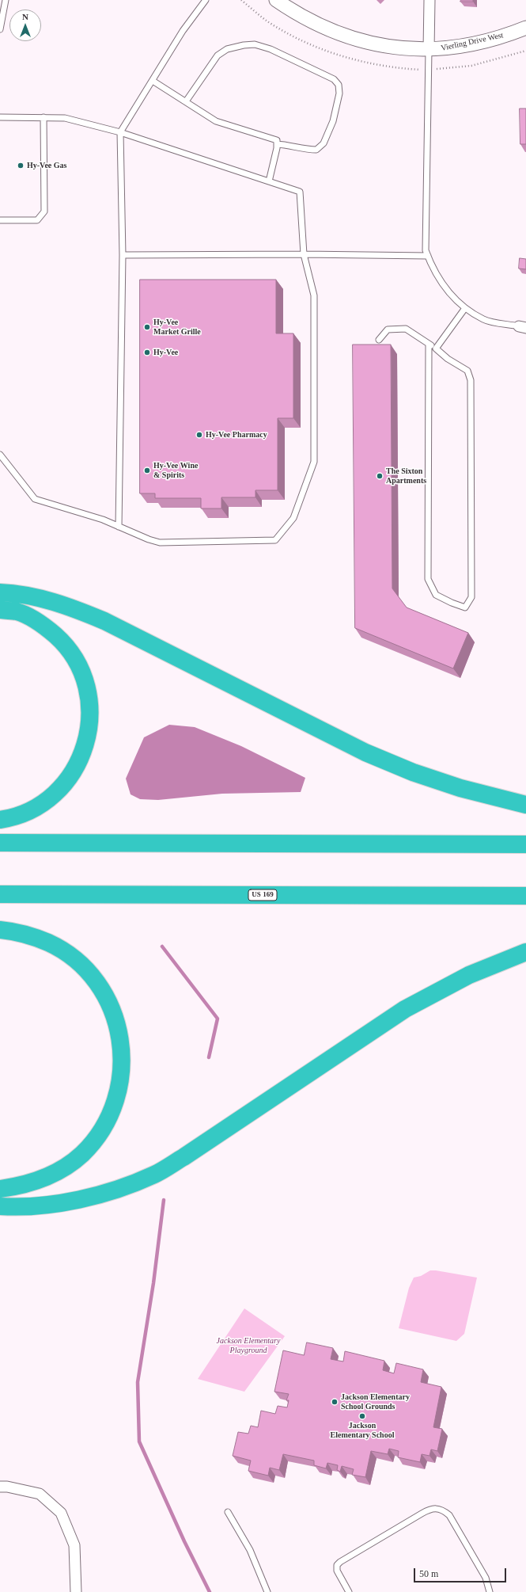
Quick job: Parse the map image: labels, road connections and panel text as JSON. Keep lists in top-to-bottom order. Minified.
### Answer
{"streets":{"highway":["US 169"],"street":["Vierling Drive West"]},"parks":["Jackson Elementary Playground"],"places":["Hy-Vee Gas","Hy-Vee Market Grille","Hy-Vee","Hy-Vee Pharmacy","Hy-Vee Wine & Spirits","The Sixton Apartments","Jackson Elementary School Grounds","Jackson Elementary School"],"scale_bar":"50 m","north":"top"}
